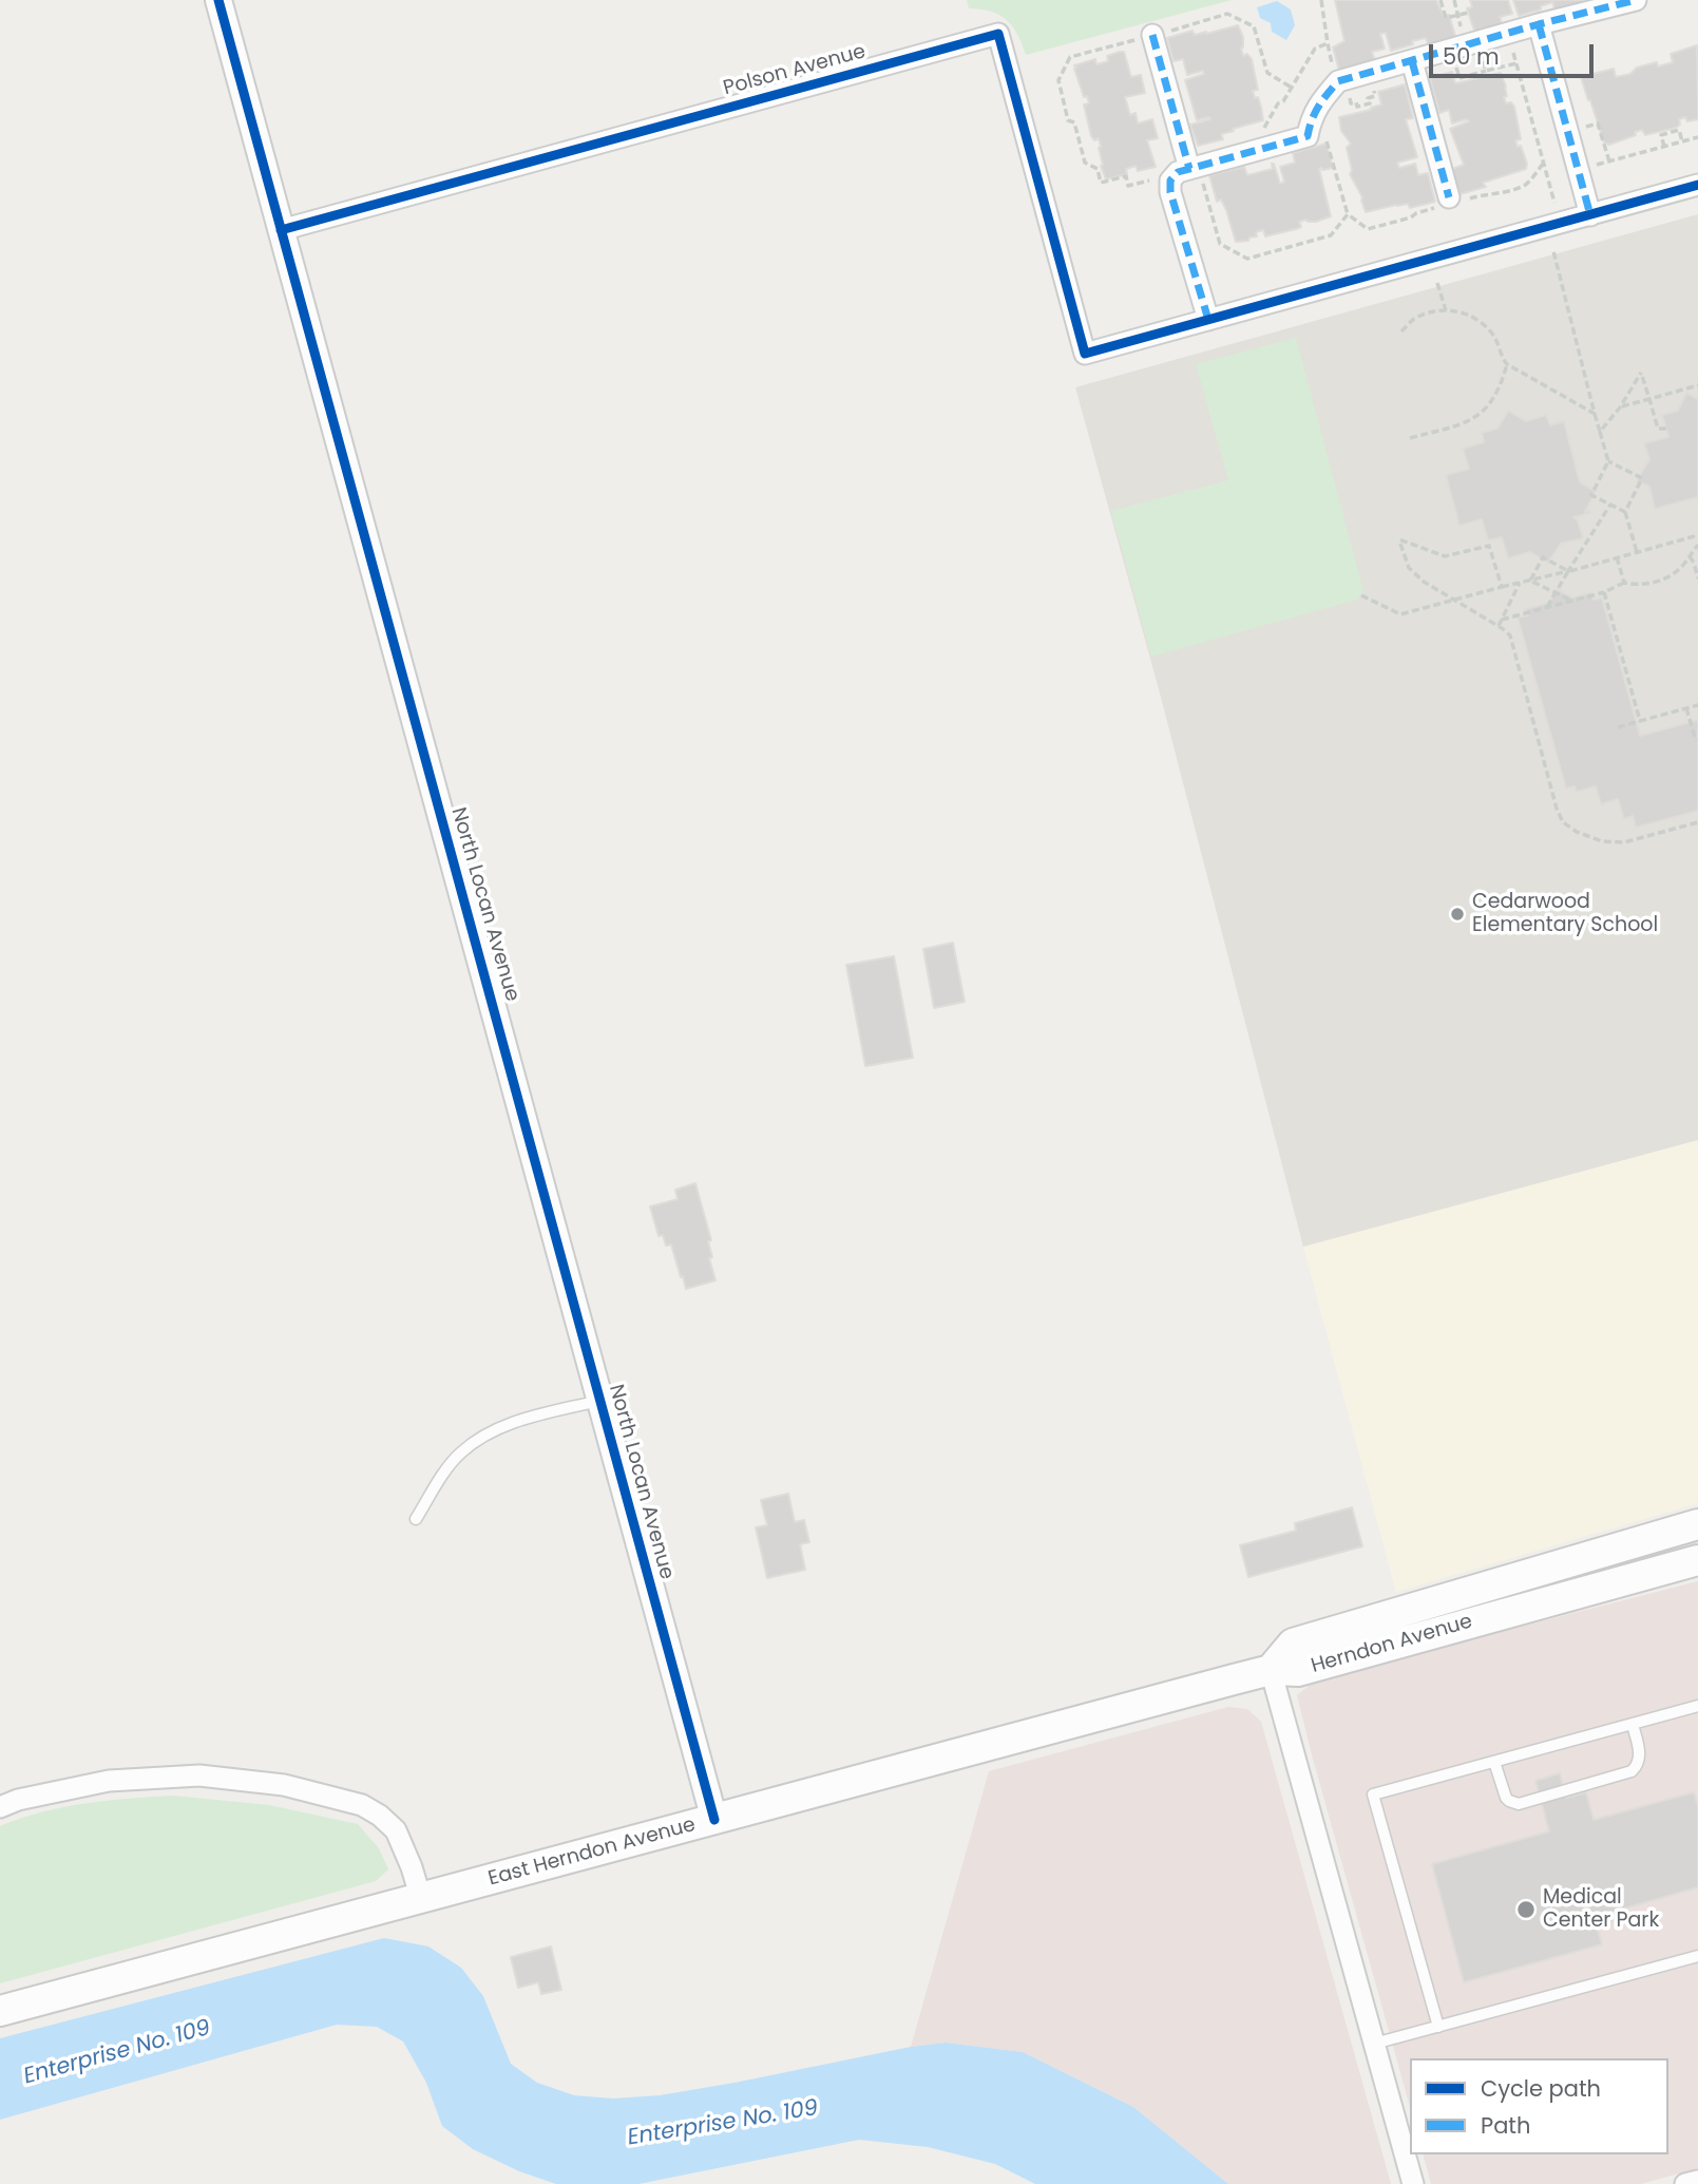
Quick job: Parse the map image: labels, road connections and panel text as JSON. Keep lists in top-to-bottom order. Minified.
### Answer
{"streets":{"main road":["Herndon Avenue","East Herndon Avenue"],"street":["Polson Avenue","North Locan Avenue"]},"crossings":[["Polson Avenue","North Locan Avenue"],["North Locan Avenue","East Herndon Avenue"],["Herndon Avenue","East Herndon Avenue"]],"water":["Enterprise No. 109"],"places":["Cedarwood Elementary School","Medical Center Park"],"legend":["Cycle path","Path"],"scale_bar":"50 m"}
